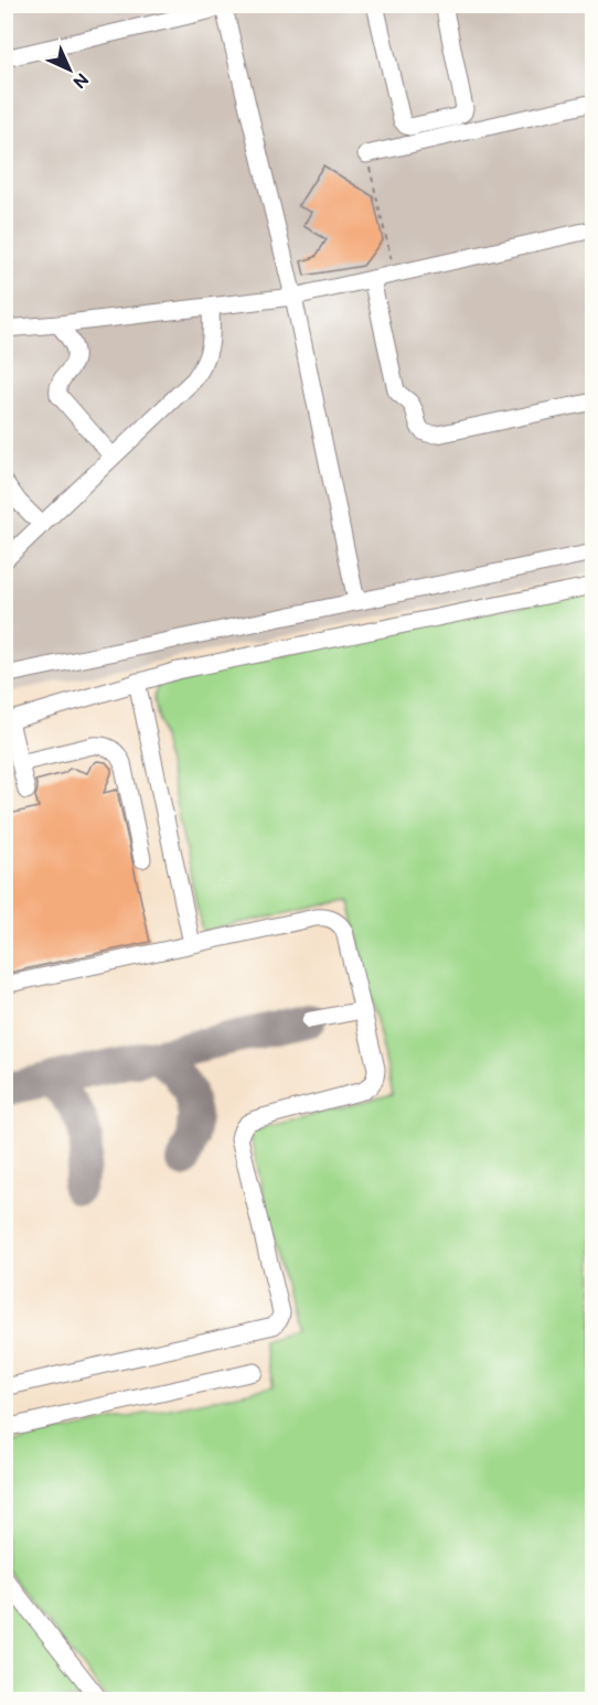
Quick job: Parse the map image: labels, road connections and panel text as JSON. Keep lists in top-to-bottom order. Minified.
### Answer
{"north":"bottom right"}
